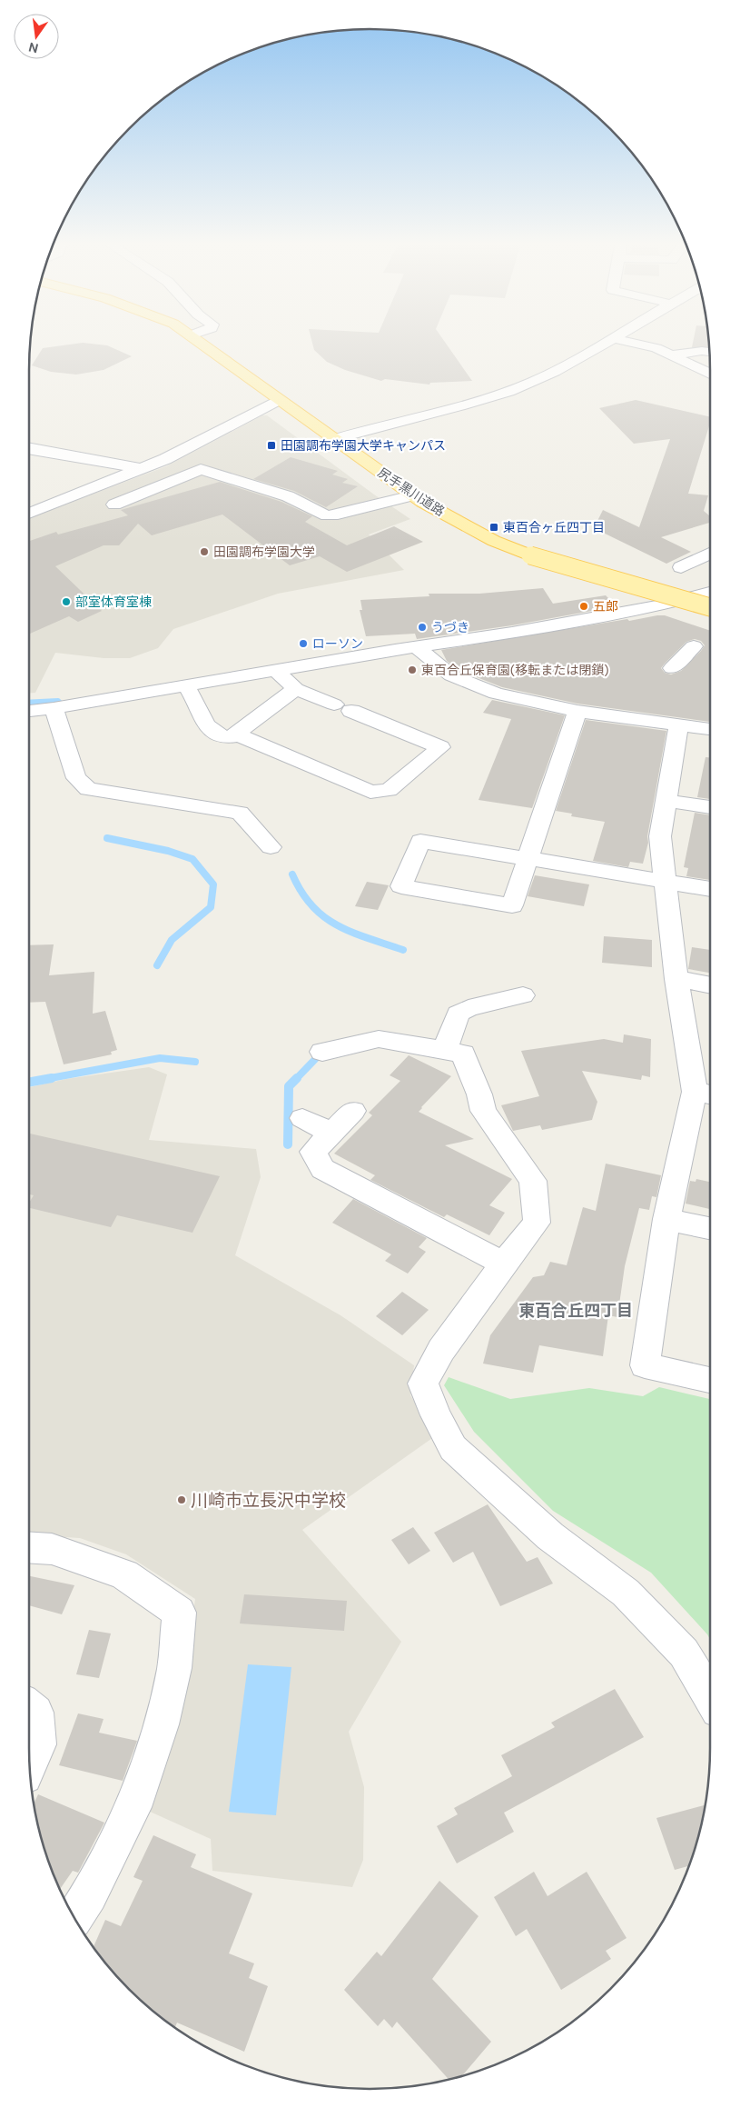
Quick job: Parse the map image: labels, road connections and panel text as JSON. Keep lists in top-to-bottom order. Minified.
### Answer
{"streets":{"main road":["尻手黒川道路"]},"districts":["東百合丘四丁目"],"places":{"transit":["田園調布学園大学キャンパス","東百合ヶ丘四丁目"],"other":["田園調布学園大学","部室体育室棟","五郎","うづき","ローソン","東百合丘保育園(移転または閉鎖)","川崎市立長沢中学校"]},"north":"bottom"}
